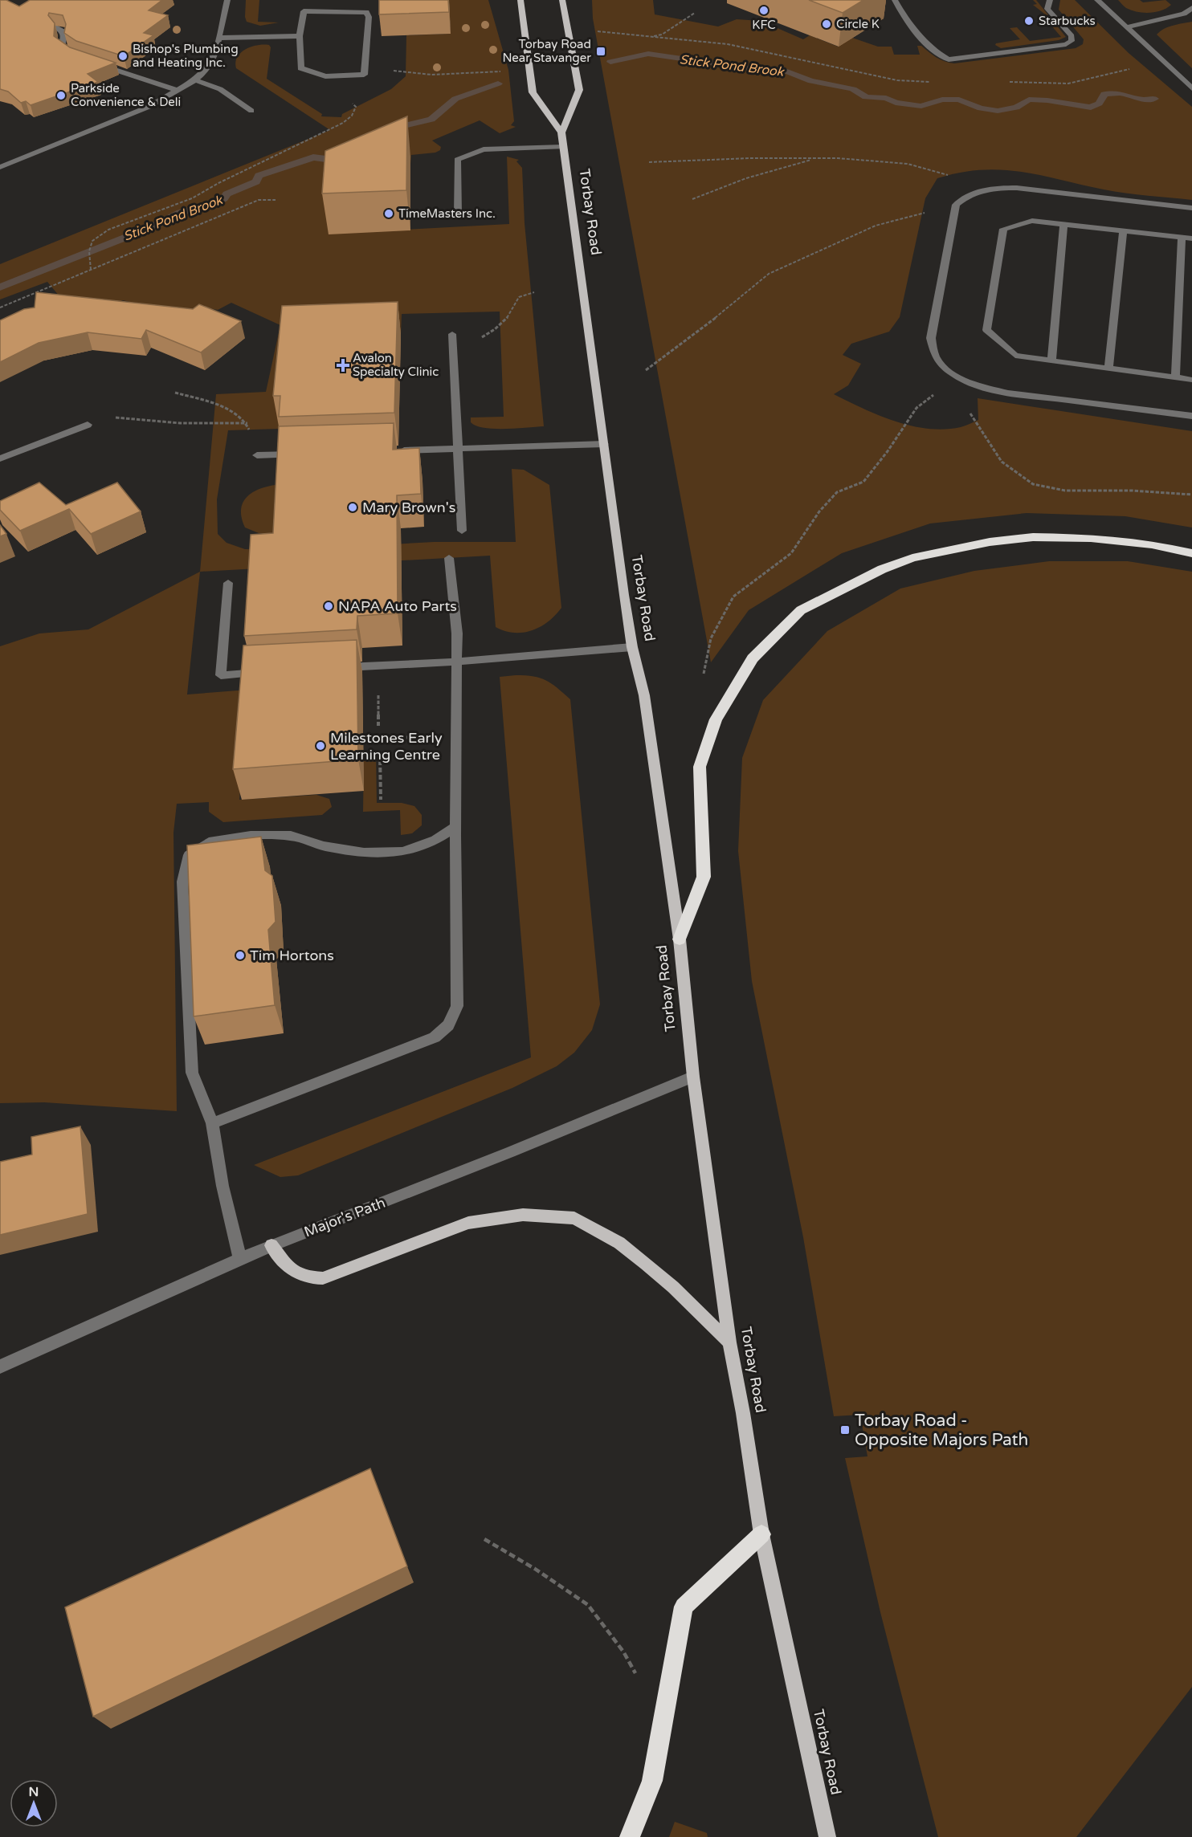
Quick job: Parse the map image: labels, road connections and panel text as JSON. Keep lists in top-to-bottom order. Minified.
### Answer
{"streets":{"main road":["Torbay Road"],"street":["Major's Path"]},"crossings":[["Torbay Road","Major's Path"]],"water":["Stick Pond Brook"],"places":{"other":["KFC","Starbucks","Circle K","Bishop's Plumbing and Heating Inc.","Parkside Convenience & Deli","TimeMasters Inc.","Mary Brown's","NAPA Auto Parts","Milestones Early Learning Centre","Tim Hortons"],"transit":["Torbay Road Near Stavanger","Torbay Road - Opposite Majors Path"],"health":["Avalon Specialty Clinic"]},"north":"top"}
